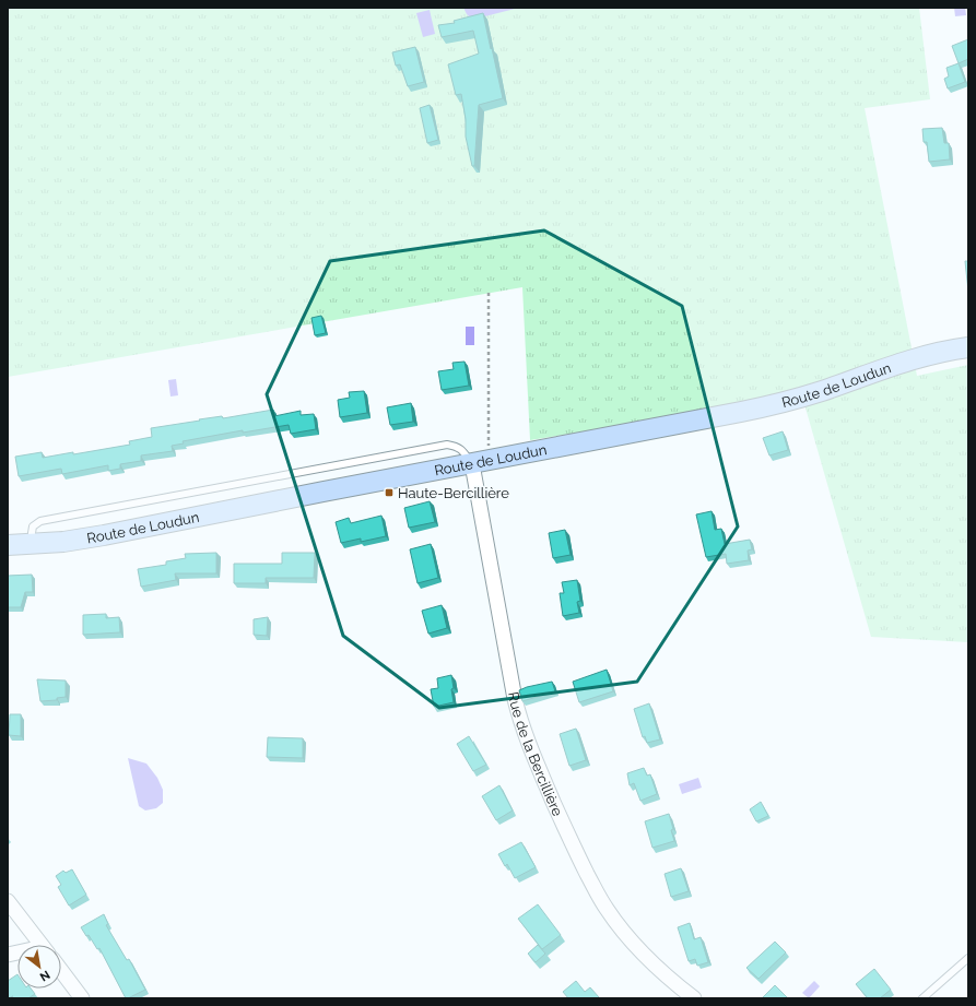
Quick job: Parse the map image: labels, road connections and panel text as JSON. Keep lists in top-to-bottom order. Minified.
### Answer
{"streets":{"main road":["Route de Loudun"],"street":["Rue de la Bercillière"]},"crossings":[["Route de Loudun","Rue de la Bercillière"]],"places":{"transit":["Haute-Bercillière"]},"north":"bottom right"}
